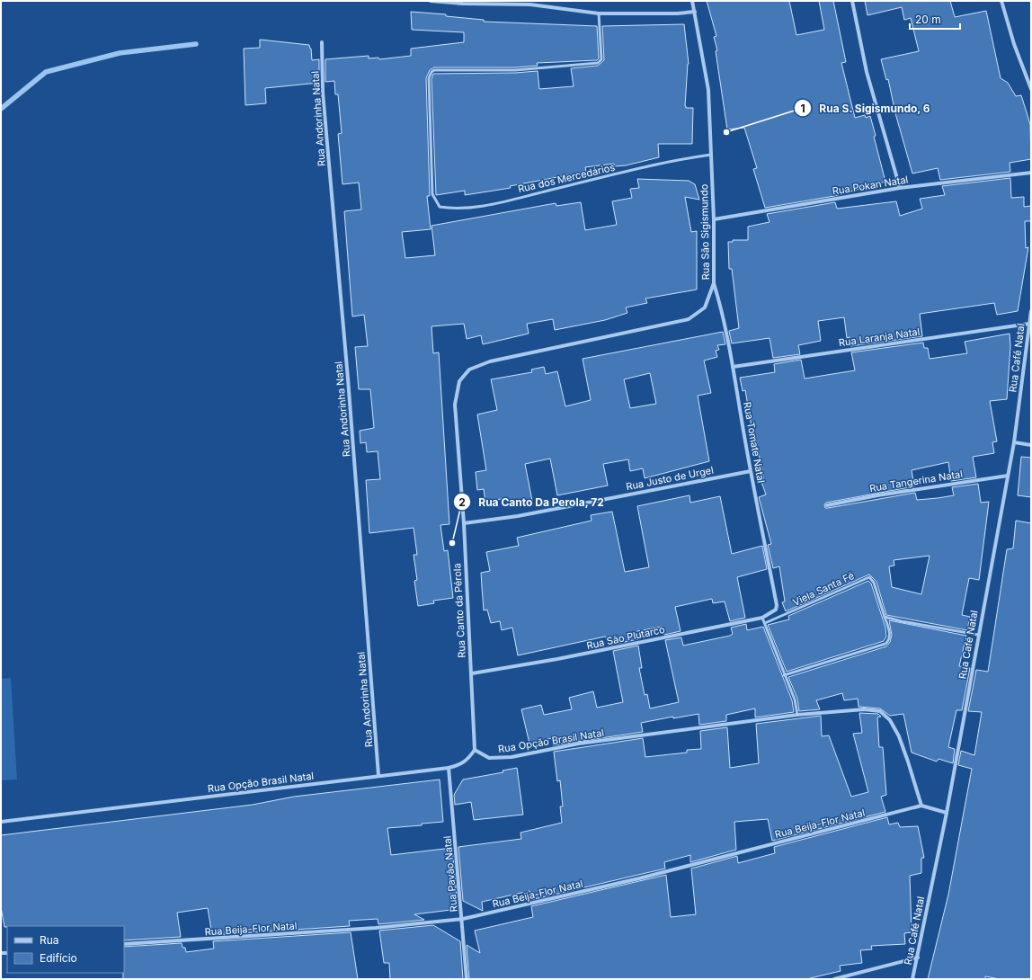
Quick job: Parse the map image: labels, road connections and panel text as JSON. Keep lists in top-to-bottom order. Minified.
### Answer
{"streets":{"street":["Rua Andorinha Natal","Rua Pokan Natal","Rua São Sigismundo","Rua Laranja Natal","Rua Café Natal","Rua Tomate Natal","Rua Justo de Urgel","Rua Tangerina Natal","Rua Canto da Pérola","Rua São Plutarco","Rua Opção Brasil Natal","Rua Beija-Flor Natal","Rua Pavão Natal"],"lane":["Rua dos Mercedários","Viela Santa Fé"]},"crossings":[["Rua Andorinha Natal","Rua Opção Brasil Natal"],["Rua dos Mercedários","Rua São Sigismundo"],["Rua Pokan Natal","Rua São Sigismundo"],["Rua São Sigismundo","Rua Tomate Natal"],["Rua São Sigismundo","Rua Canto da Pérola"],["Rua Laranja Natal","Rua Café Natal"],["Rua Laranja Natal","Rua Tomate Natal"],["Rua Café Natal","Rua Tangerina Natal"],["Rua Tomate Natal","Rua Justo de Urgel"],["Rua Tomate Natal","Rua São Plutarco"],["Rua Justo de Urgel","Rua Canto da Pérola"],["Rua Canto da Pérola","Rua São Plutarco"],["Rua Canto da Pérola","Rua Opção Brasil Natal"],["Rua Opção Brasil Natal","Rua Beija-Flor Natal"],["Rua Opção Brasil Natal","Rua Pavão Natal"],["Rua Beija-Flor Natal","Rua Pavão Natal"]],"places":["Rua S. Sigismundo, 6","Rua Canto Da Perola, 72"],"legend":["Rua","Edifício"],"scale_bar":"20 m"}
